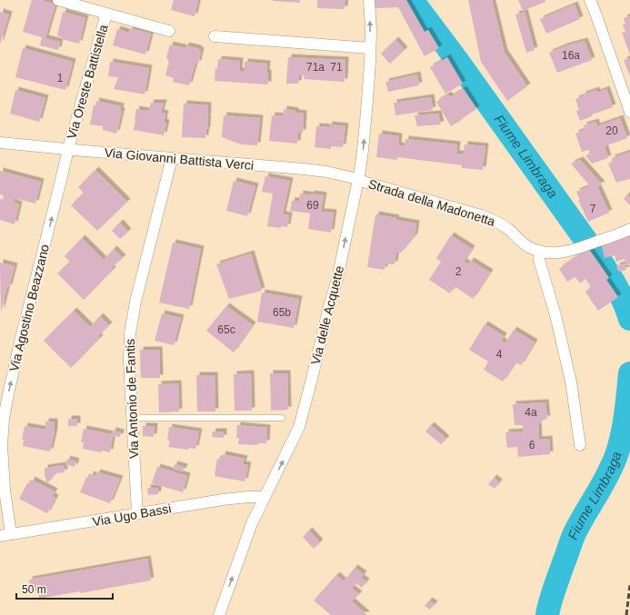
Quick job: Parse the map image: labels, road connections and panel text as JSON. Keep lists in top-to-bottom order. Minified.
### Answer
{"streets":{"street":["Via Oreste Battistella","Via Giovanni Battista Verci","Strada della Madonetta","Via Agostino Beazzano","Via delle Acquette","Via Antonio de Fantis","Via Ugo Bassi"]},"crossings":[["Via Oreste Battistella","Via Giovanni Battista Verci"],["Via Oreste Battistella","Via Agostino Beazzano"],["Via Giovanni Battista Verci","Strada della Madonetta"],["Via Giovanni Battista Verci","Via Agostino Beazzano"],["Via Giovanni Battista Verci","Via delle Acquette"],["Via Giovanni Battista Verci","Via Antonio de Fantis"],["Strada della Madonetta","Via delle Acquette"],["Via Agostino Beazzano","Via Ugo Bassi"],["Via delle Acquette","Via Ugo Bassi"],["Via Antonio de Fantis","Via Ugo Bassi"]],"one_way":["Via Agostino Beazzano","Via delle Acquette"],"water":["Fiume Limbraga"],"house_numbers":["16a","71a","71","1","20","69","7","2","65b","65c","4","4a","6"],"scale_bar":"50 m"}
